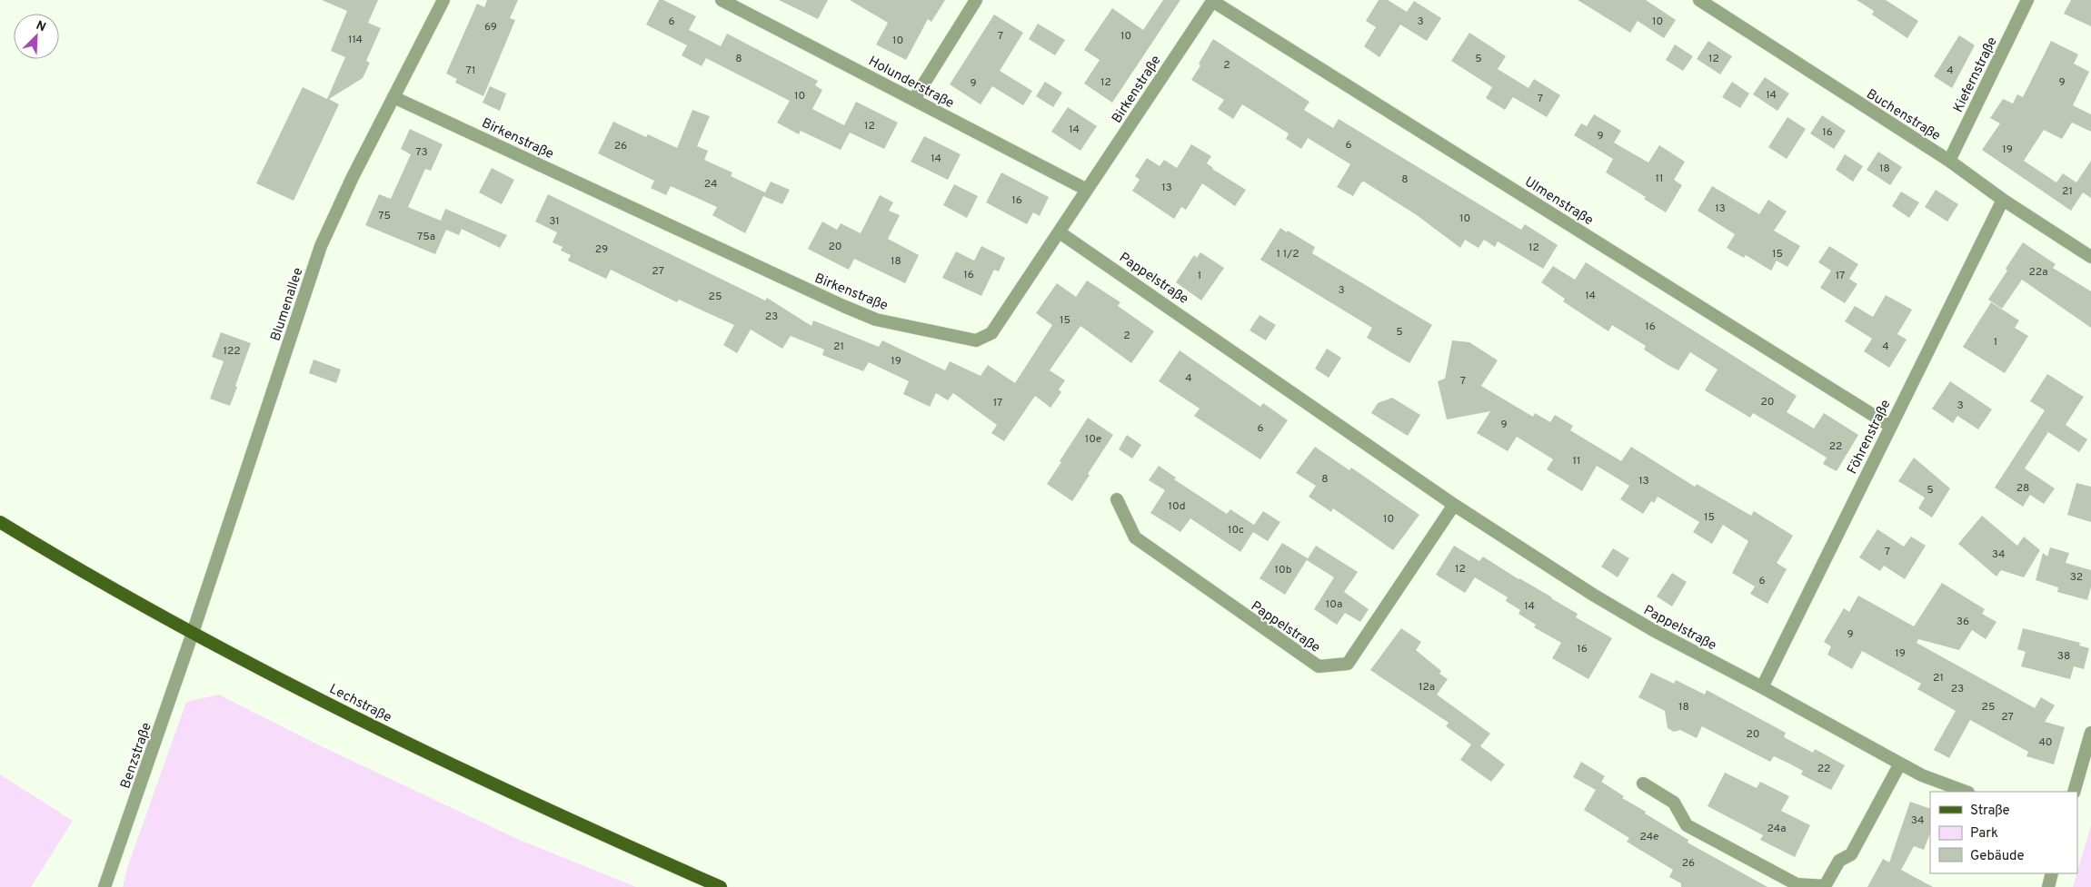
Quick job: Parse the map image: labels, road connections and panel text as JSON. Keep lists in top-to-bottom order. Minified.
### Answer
{"streets":{"main road":["Lechstraße"],"street":["Kiefernstraße","Holunderstraße","Birkenstraße","Buchenstraße","Ulmenstraße","Pappelstraße","Blumenallee","Föhrenstraße","Benzstraße"]},"crossings":[["Kiefernstraße","Buchenstraße"],["Holunderstraße","Birkenstraße"],["Birkenstraße","Ulmenstraße"],["Birkenstraße","Pappelstraße"],["Birkenstraße","Blumenallee"],["Buchenstraße","Föhrenstraße"],["Ulmenstraße","Föhrenstraße"],["Pappelstraße","Föhrenstraße"],["Blumenallee","Lechstraße"],["Blumenallee","Benzstraße"],["Lechstraße","Benzstraße"]],"house_numbers":["6","3","10","69","7","10","114","10","8","5","12","2","71","4","12","9","9","14","10","7","12","14","16","9","6","26","19","73","14","18","11","8","24","13","21","16","13","75","10","31","75a","20","12","29","1 1/2","15","18","27","22a","16","1","17","3","14","25","23","15","16","5","2","1","21","4","122","19","4","7","20","17","3","9","6","10e","22","11","8","13","28","5","10d","15","10","10c","7","34","12","10b","32","6","10a","14","36","9","16","19","38","21","12a","23","18","25","27","20","40","22","34","24a","24e","26"],"legend":["Straße","Park","Gebäude"],"north":"top right"}
